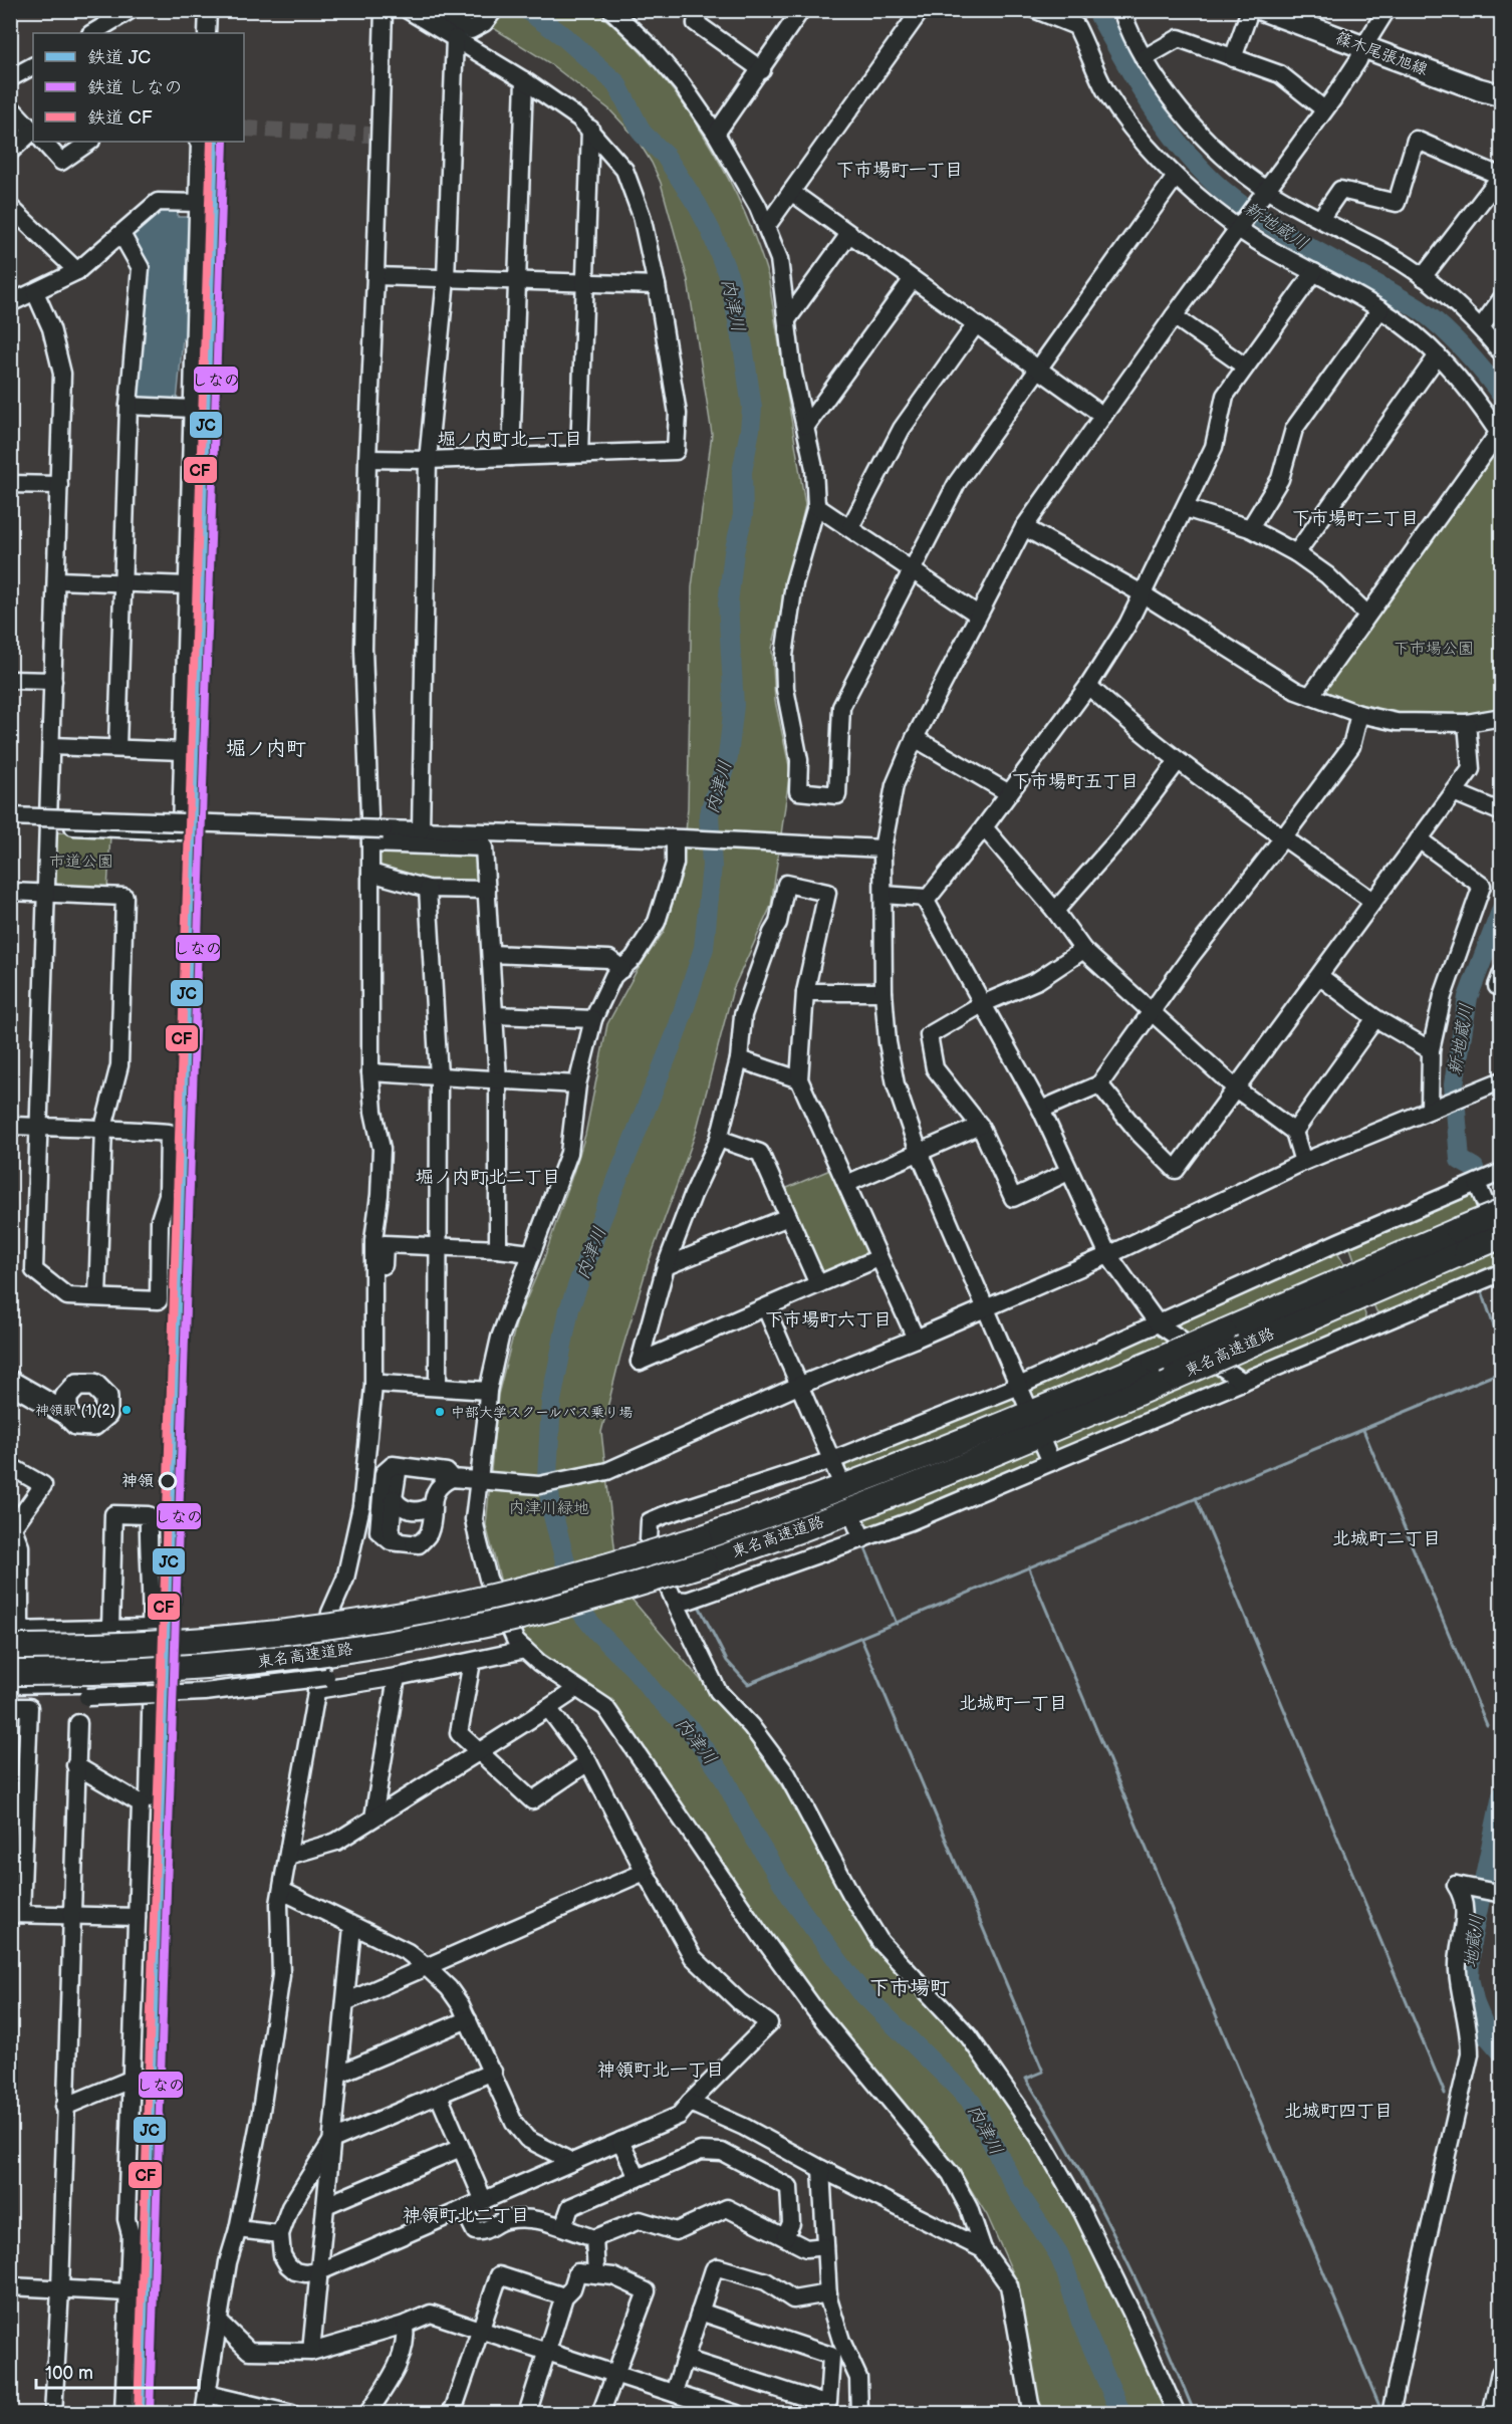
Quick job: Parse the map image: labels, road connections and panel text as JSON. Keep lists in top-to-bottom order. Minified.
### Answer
{"streets":{"highway":["東名高速道路"],"main road":["篠木尾張旭線"]},"districts":["下市場町一丁目","堀ノ内町北一丁目","下市場町二丁目","堀ノ内町","下市場町五丁目","堀ノ内町北二丁目","下市場町六丁目","北城町二丁目","北城町一丁目","下市場町","神領町北一丁目","北城町四丁目","神領町北二丁目"],"water":["新地蔵川","内津川","地蔵川"],"parks":["下市場公園","市道公園","内津川緑地"],"places":["神領駅 (1)(2)","中部大学スクールバス乗り場","神領"],"lines":["rail line JC","rail line しなの","rail line CF"],"legend":["鉄道 JC","鉄道 しなの","鉄道 CF"],"scale_bar":"100 m"}
